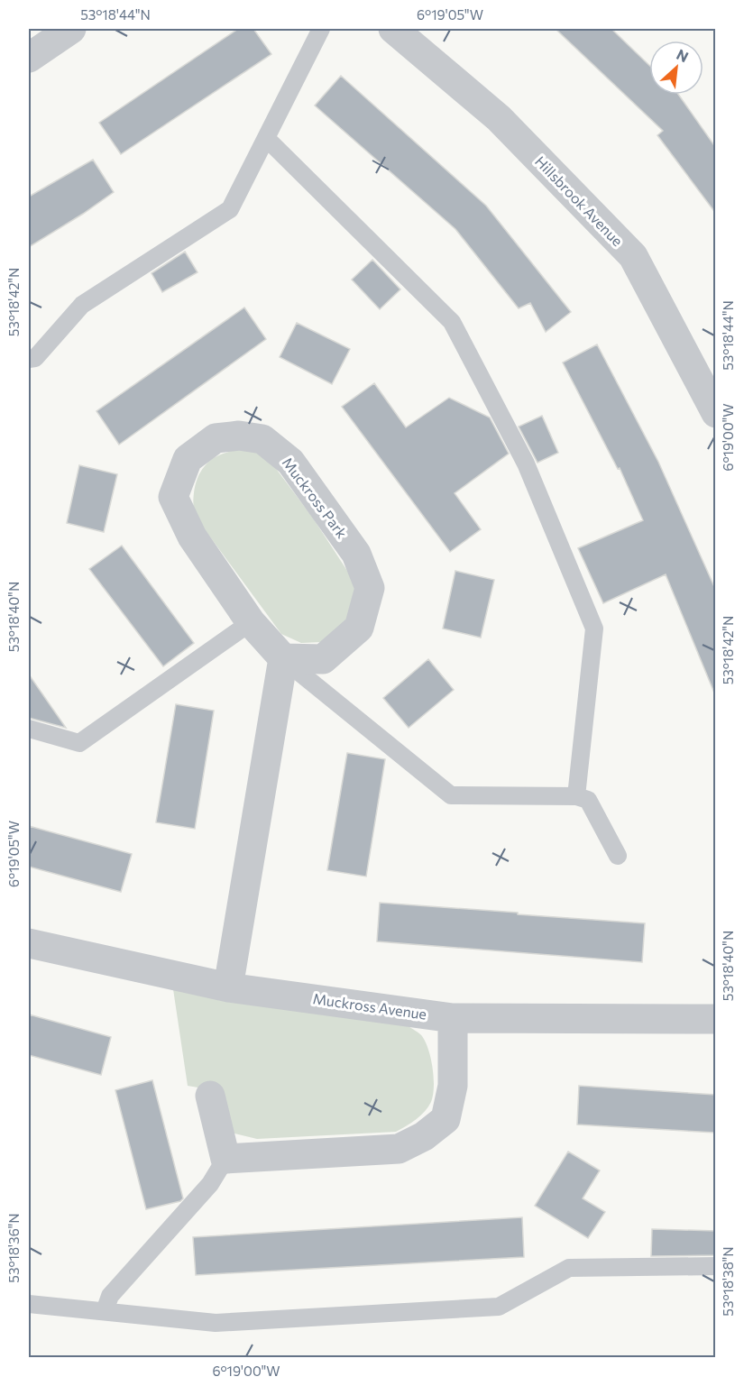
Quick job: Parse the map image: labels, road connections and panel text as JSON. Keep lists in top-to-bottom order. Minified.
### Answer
{"streets":{"street":["Hillsbrook Avenue","Muckross Park","Muckross Avenue"]},"north":"top right","coordinates":["53°18'44\"N","6°19'05\"W","53°18'42\"N","6°19'00\"W","53°18'40\"N","53°18'36\"N","53°18'38\"N"]}
